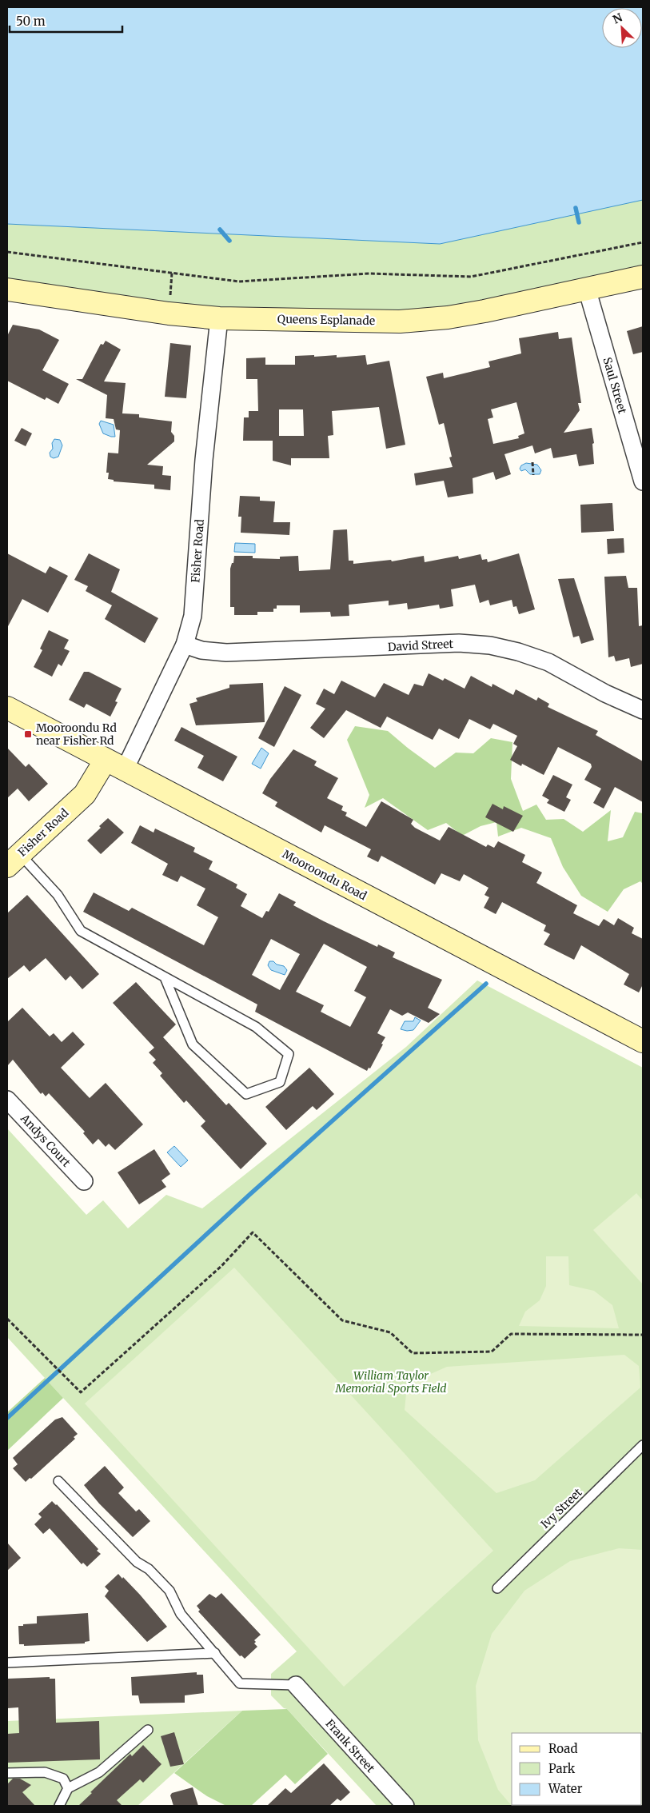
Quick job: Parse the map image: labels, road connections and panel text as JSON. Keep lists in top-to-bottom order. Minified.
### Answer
{"streets":{"street":["Queens Esplanade","Saul Street","Fisher Road","David Street","Mooroondu Road","Andys Court","Frank Street"],"lane":["Ivy Street"]},"crossings":[["Queens Esplanade","Saul Street"],["Queens Esplanade","Fisher Road"],["Fisher Road","David Street"],["Fisher Road","Mooroondu Road"]],"parks":["William Taylor Memorial Sports Field"],"places":{"transit":["Mooroondu Rd near Fisher Rd"]},"legend":["Road","Park","Water"],"scale_bar":"50 m","north":"top left"}
